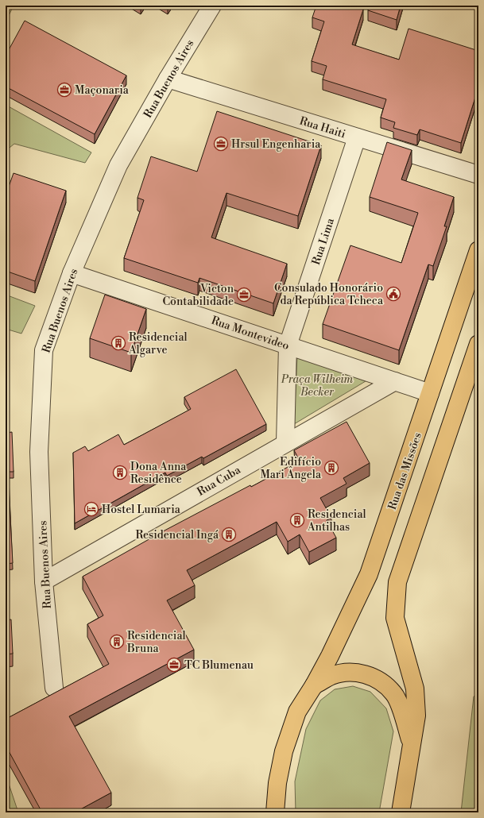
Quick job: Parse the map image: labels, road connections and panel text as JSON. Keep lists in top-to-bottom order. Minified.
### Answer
{"streets":{"main road":["Rua das Missões"],"street":["Rua Buenos Aires","Rua Haiti","Rua Lima","Rua Montevideo","Rua Cuba"]},"crossings":[["Rua Buenos Aires","Rua Haiti"],["Rua Buenos Aires","Rua Montevideo"],["Rua Buenos Aires","Rua Cuba"],["Rua Haiti","Rua Lima"],["Rua Lima","Rua Montevideo"],["Rua Lima","Rua Cuba"],["Rua Montevideo","Rua das Missões"],["Rua Montevideo","Rua Cuba"]],"parks":["Praça Wilheim Becker"],"places":{"office":["Maçonaria","Hrsul Engenharia","Victon Contabilidade","TC Blumenau"],"public building":["Consulado Honorário da República Tcheca"],"building":["Residencial Algarve","Edifício Mari Ângela","Dona Anna Residênce","Residencial Antilhas","Residencial Ingá","Residencial Bruna"],"hotel":["Hostel Lumaria"]}}
